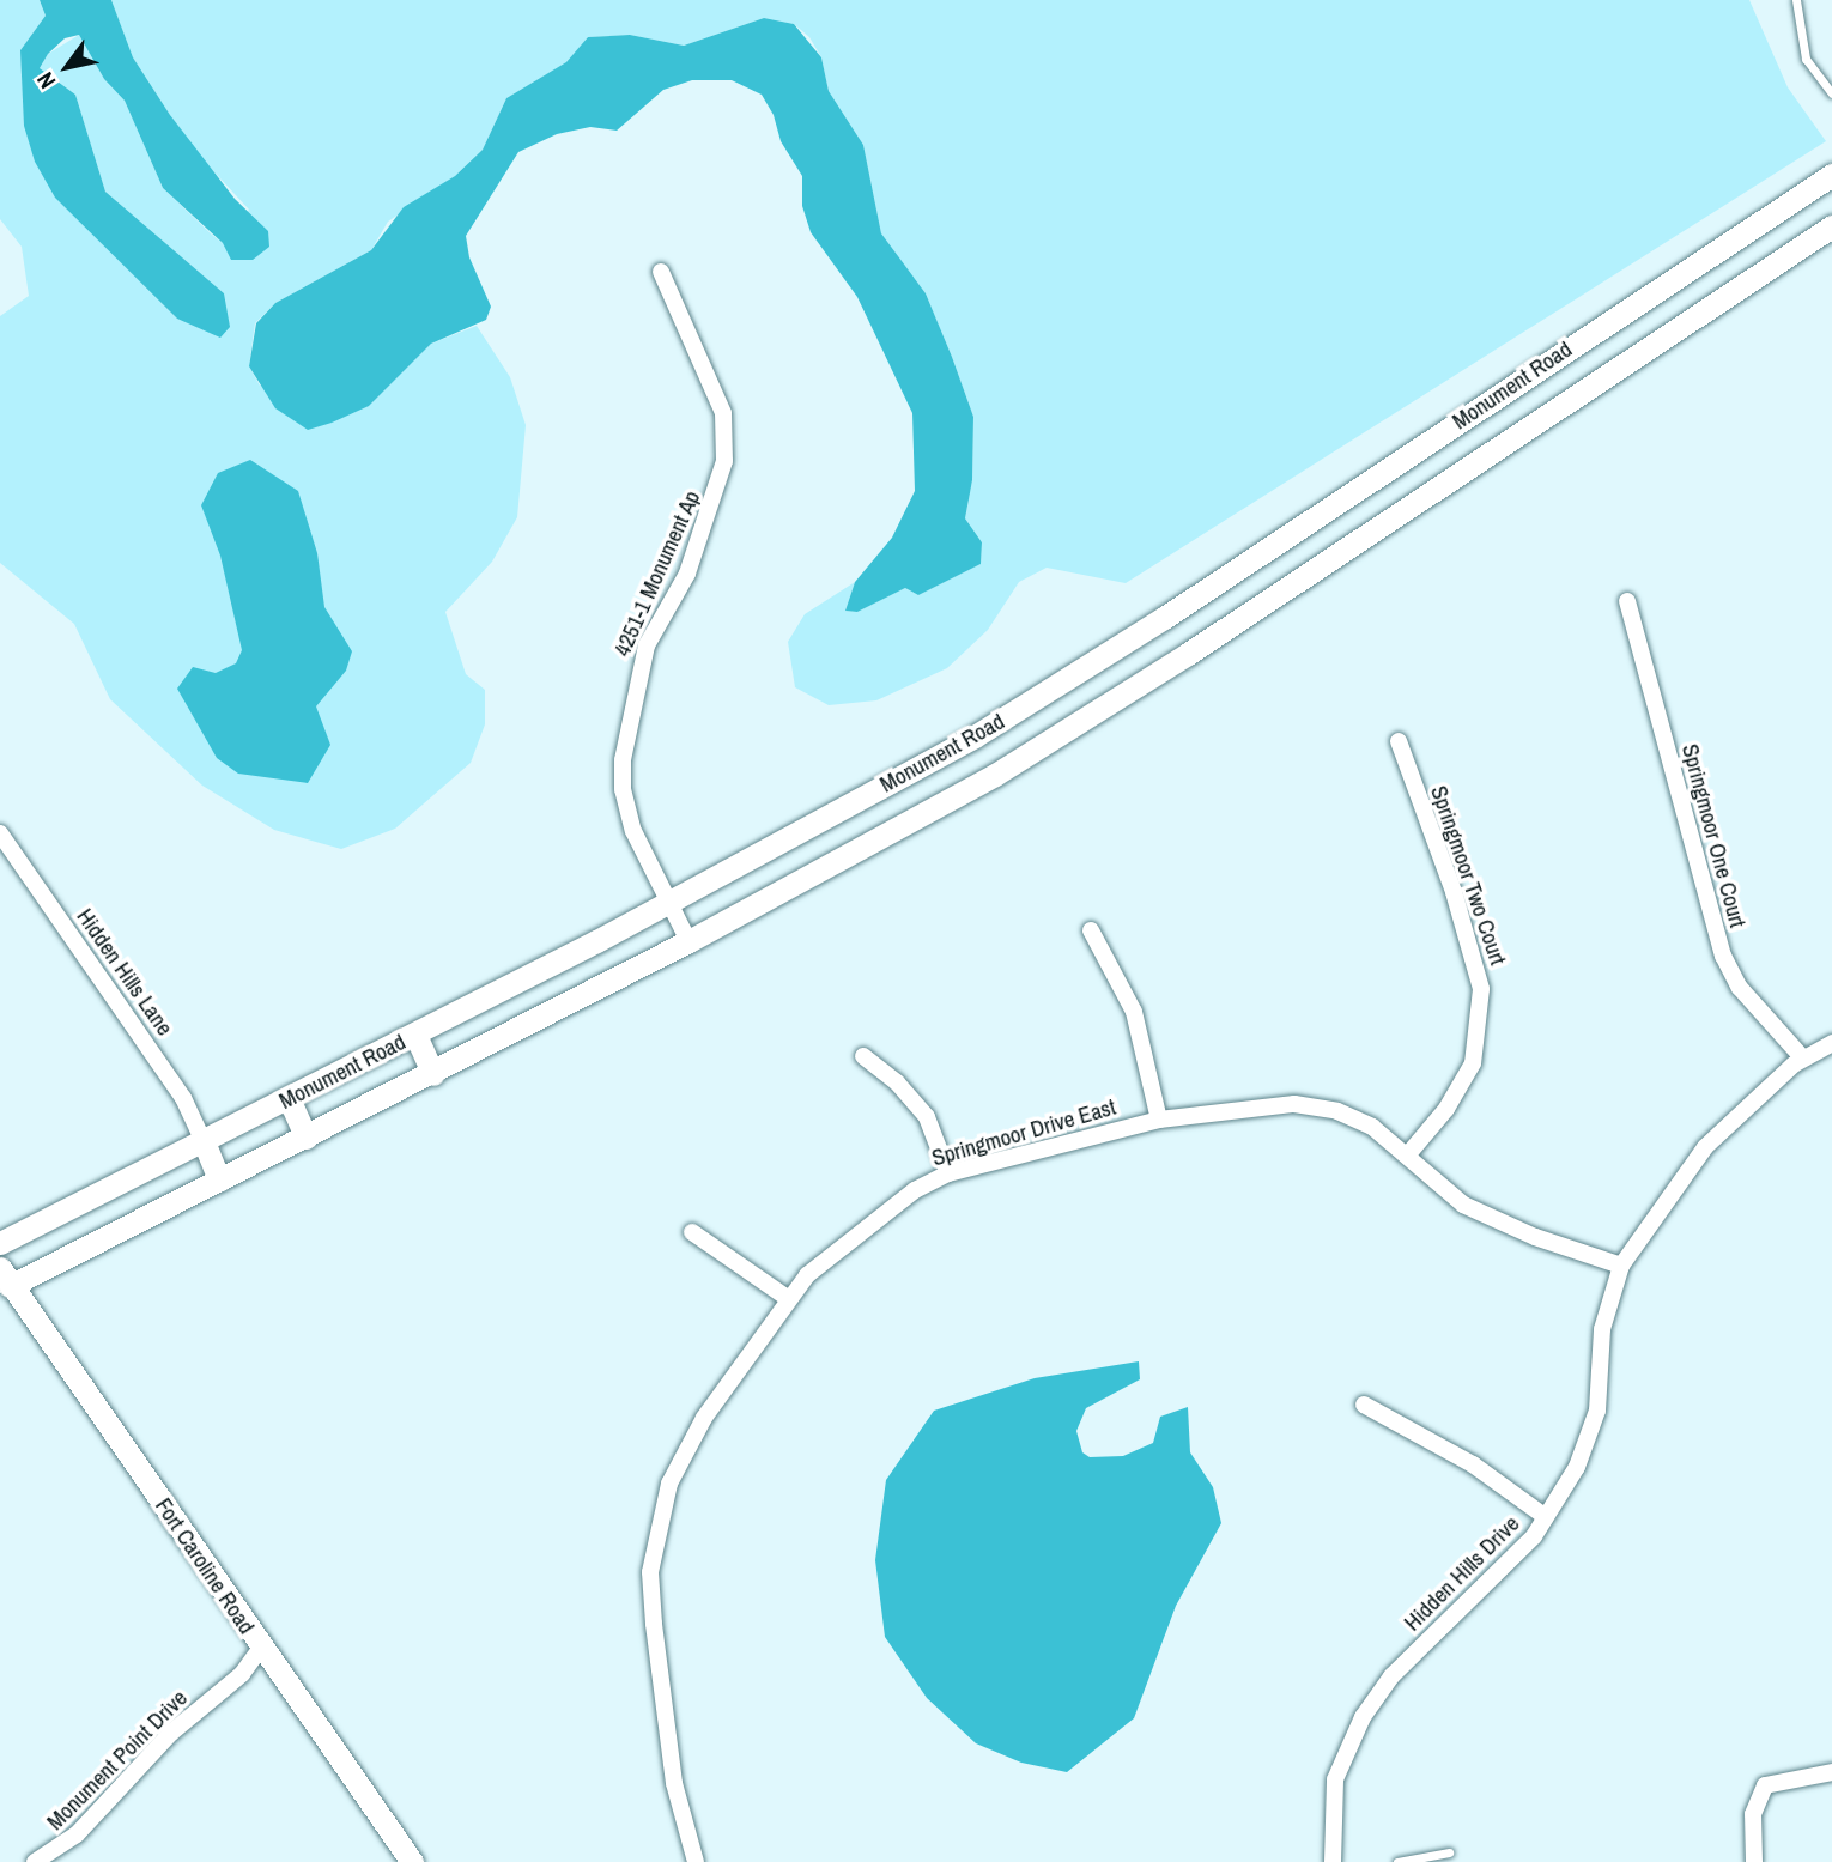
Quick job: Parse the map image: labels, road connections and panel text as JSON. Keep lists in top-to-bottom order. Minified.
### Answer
{"streets":{"street":["Monument Road","4251-1 Monument Ap","Springmoor One Court","Springmoor Two Court","Hidden Hills Lane","Springmoor Drive East","Fort Caroline Road","Hidden Hills Drive","Monument Point Drive"]},"crossings":[["Monument Road","4251-1 Monument Ap"],["Monument Road","Hidden Hills Lane"],["Monument Road","Fort Caroline Road"],["Springmoor One Court","Hidden Hills Drive"],["Springmoor Two Court","Springmoor Drive East"],["Springmoor Drive East","Hidden Hills Drive"],["Fort Caroline Road","Monument Point Drive"]],"north":"bottom left"}
